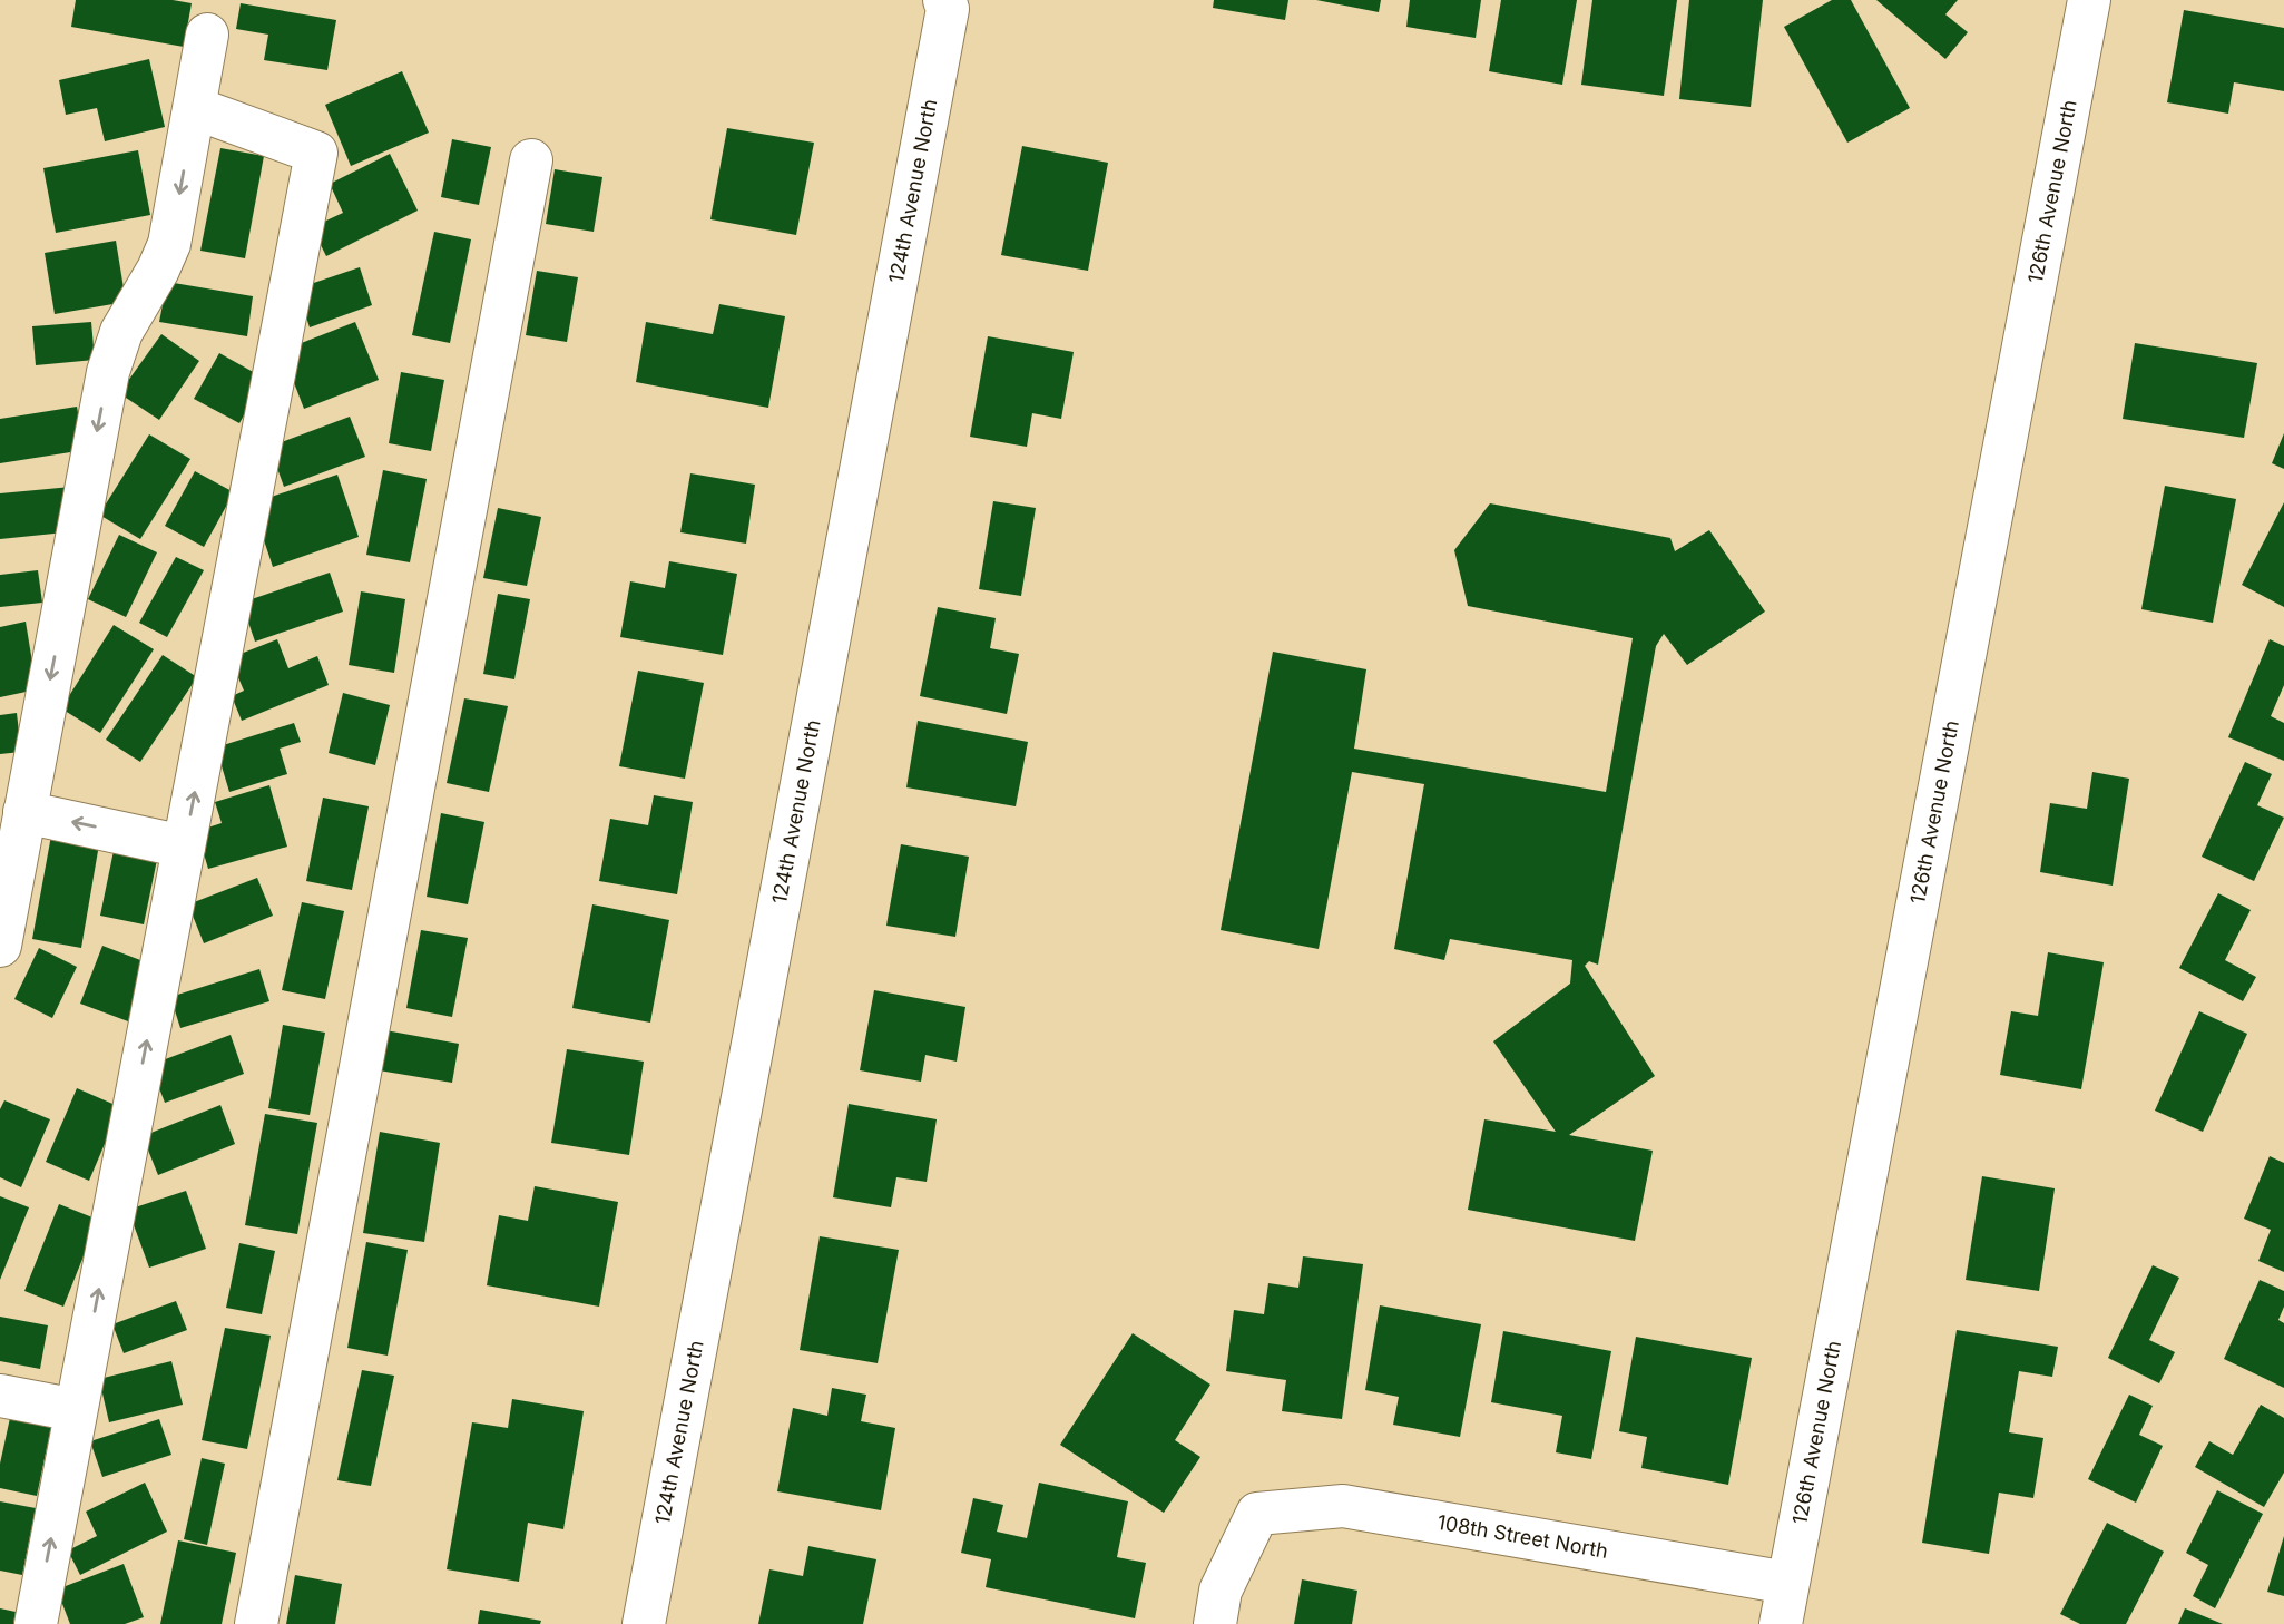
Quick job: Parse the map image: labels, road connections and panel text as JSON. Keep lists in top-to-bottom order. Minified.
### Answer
{"streets":{"street":["124th Avenue North","126th Avenue North","108th Street North"]},"crossings":[["126th Avenue North","108th Street North"]]}
